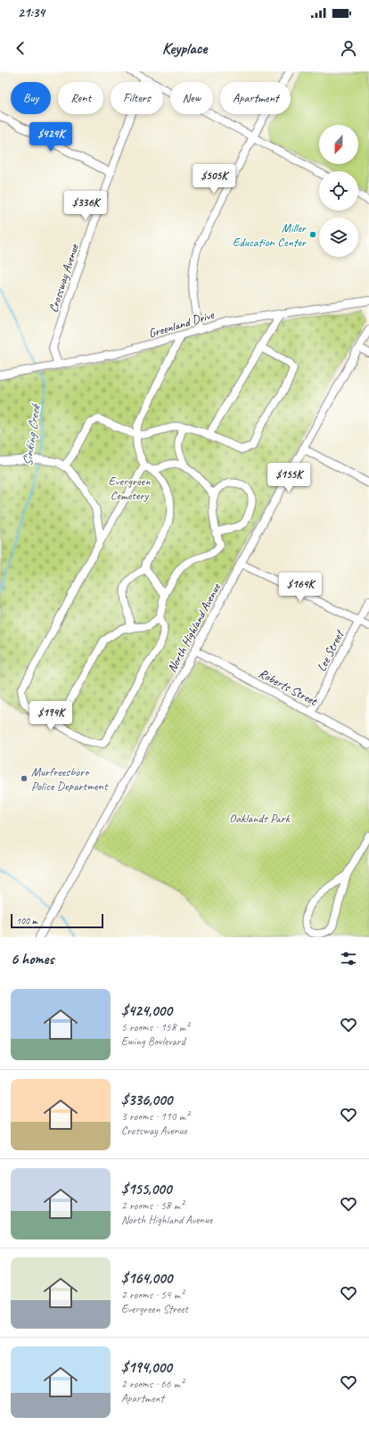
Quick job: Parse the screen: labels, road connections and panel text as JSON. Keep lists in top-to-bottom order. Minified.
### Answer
{"streets":{"street":["Crossway Avenue","Greenland Drive","North Highland Avenue","Lee Street","Roberts Street"]},"crossings":[["Crossway Avenue","Greenland Drive"],["North Highland Avenue","Roberts Street"],["Lee Street","Roberts Street"]],"water":["Sinking Creek"],"parks":["Evergreen Cemetery","Oaklands Park"],"places":["Miller Education Center","Murfreesboro Police Department"],"scale_bar":"100 m","north":"bottom","page":{"status":"21:34","header":"Keyplace","chip":["Buy","Rent","Filters","New","Apartment"],"price":["$424K","$505K","$336K","$155K","$164K","$194K"],"scale":"100 m","heading":"6 homes","list":[{"name":"$424,000","note":"5 rooms · 158 m² · Ewing Boulevard"},{"name":"$336,000","note":"3 rooms · 110 m² · Crossway Avenue"},{"name":"$155,000","note":"2 rooms · 58 m² · North Highland Avenue"},{"name":"$164,000","note":"2 rooms · 54 m² · Evergreen Street"},{"name":"$194,000","note":"2 rooms · 66 m² · Apartment"}]}}
